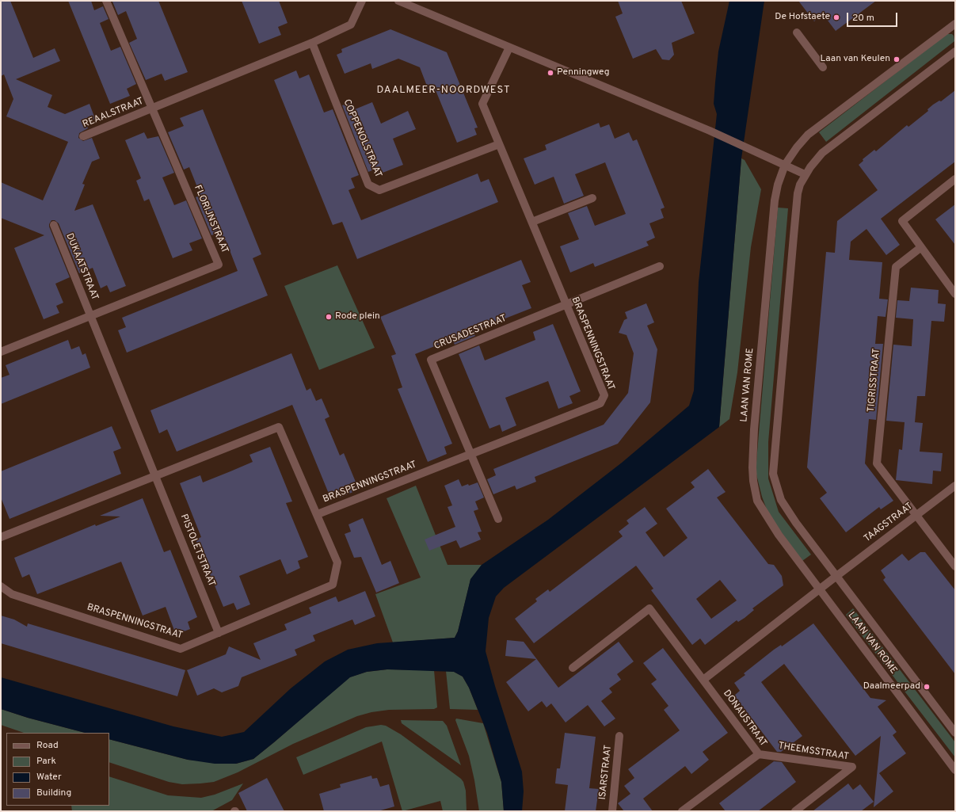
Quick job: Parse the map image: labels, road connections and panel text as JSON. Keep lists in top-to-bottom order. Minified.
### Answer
{"streets":{"street":["REAALSTRAAT","COPPENOLSTRAAT","FLORIJNSTRAAT","DUKAATSTRAAT","CRUSADESTRAAT","BRASPENNINGSTRAAT","TIGRISSTRAAT","LAAN VAN ROME","TAAGSTRAAT","PISTOLETSTRAAT","DONAUSTRAAT","THEEMSSTRAAT","ISARSTRAAT"]},"crossings":[["REAALSTRAAT","FLORIJNSTRAAT"],["COPPENOLSTRAAT","BRASPENNINGSTRAAT"],["FLORIJNSTRAAT","DUKAATSTRAAT"],["CRUSADESTRAAT","BRASPENNINGSTRAAT"],["BRASPENNINGSTRAAT","PISTOLETSTRAAT"],["TIGRISSTRAAT","TAAGSTRAAT"],["LAAN VAN ROME","TAAGSTRAAT"],["DONAUSTRAAT","THEEMSSTRAAT"]],"districts":["DAALMEER-NOORDWEST"],"places":["De Hofstaete","Laan van Keulen","Penningweg","Rode plein","Daalmeerpad"],"legend":["Road","Park","Water","Building"],"scale_bar":"20 m"}
